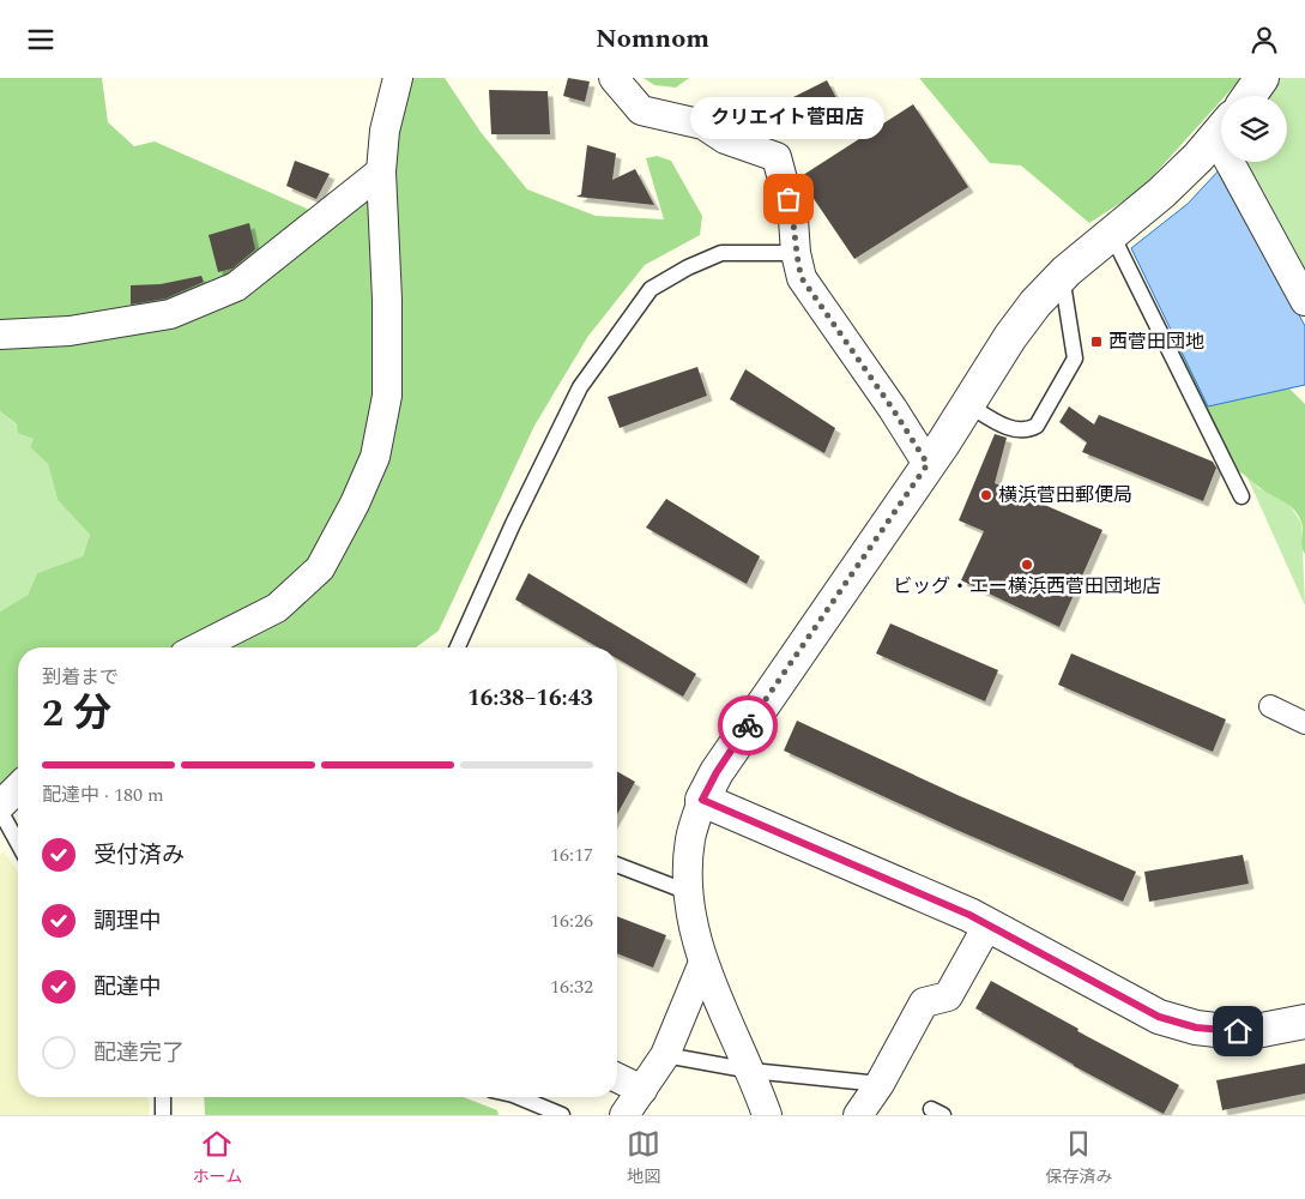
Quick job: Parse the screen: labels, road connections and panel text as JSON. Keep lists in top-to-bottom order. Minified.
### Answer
{"places":{"other":["クリエイト菅田店","横浜菅田郵便局","ビッグ・エー横浜西菅田団地店"],"transit":["西菅田団地"]},"page":{"header":"Nomnom","bubble":"クリエイト菅田店","heading":["2 分","到着まで","16:38–16:43"],"bar":"配達中 · 180 m","list":[["受付済み","16:17"],["調理中","16:26"],["配達中","16:32"],"配達完了"],"tabs":["ホーム","地図","保存済み"]}}
